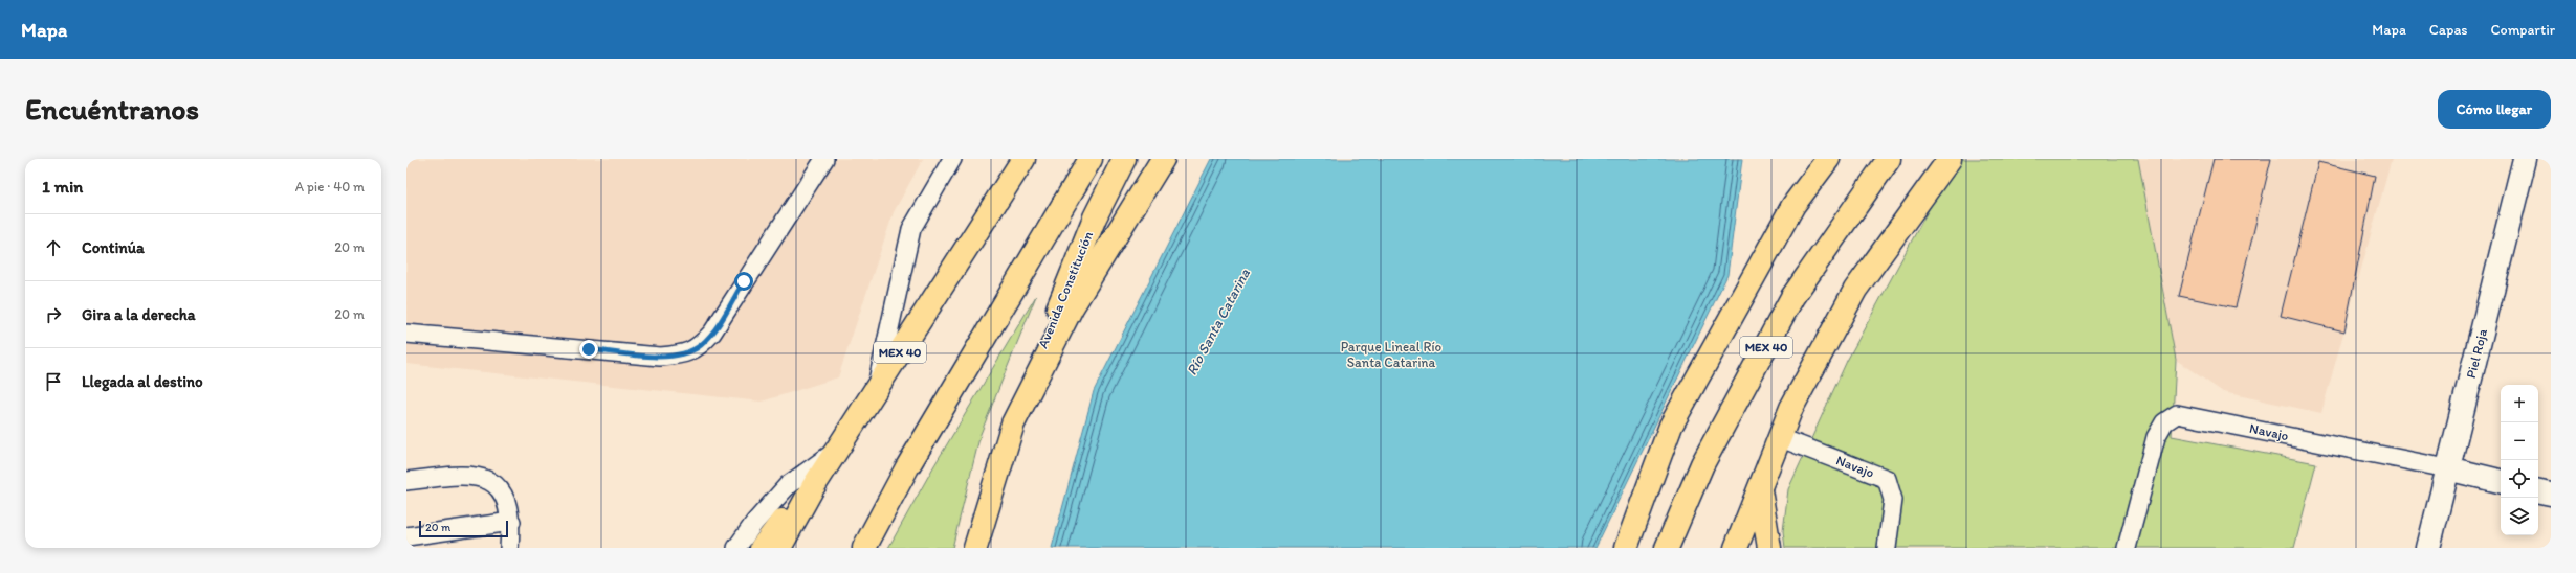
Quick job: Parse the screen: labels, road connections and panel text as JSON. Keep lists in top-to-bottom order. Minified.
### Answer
{"streets":{"highway":["Avenida Constitución","MEX 40"],"street":["Piel Roja","Navajo"]},"crossings":[["Piel Roja","Navajo"]],"water":["Río Santa Catarina"],"parks":["Parque Lineal Río Santa Catarina"],"scale_bar":"20 m","page":{"header":"Mapa","nav":["Mapa","Capas","Compartir"],"buttons":"Cómo llegar","title":"Encuéntranos","heading":["1 min","A pie · 40 m"],"list":[["Continúa","20 m"],["Gira a la derecha","20 m"],"Llegada al destino"],"map_buttons":["+","−"],"scale":"20 m"}}
